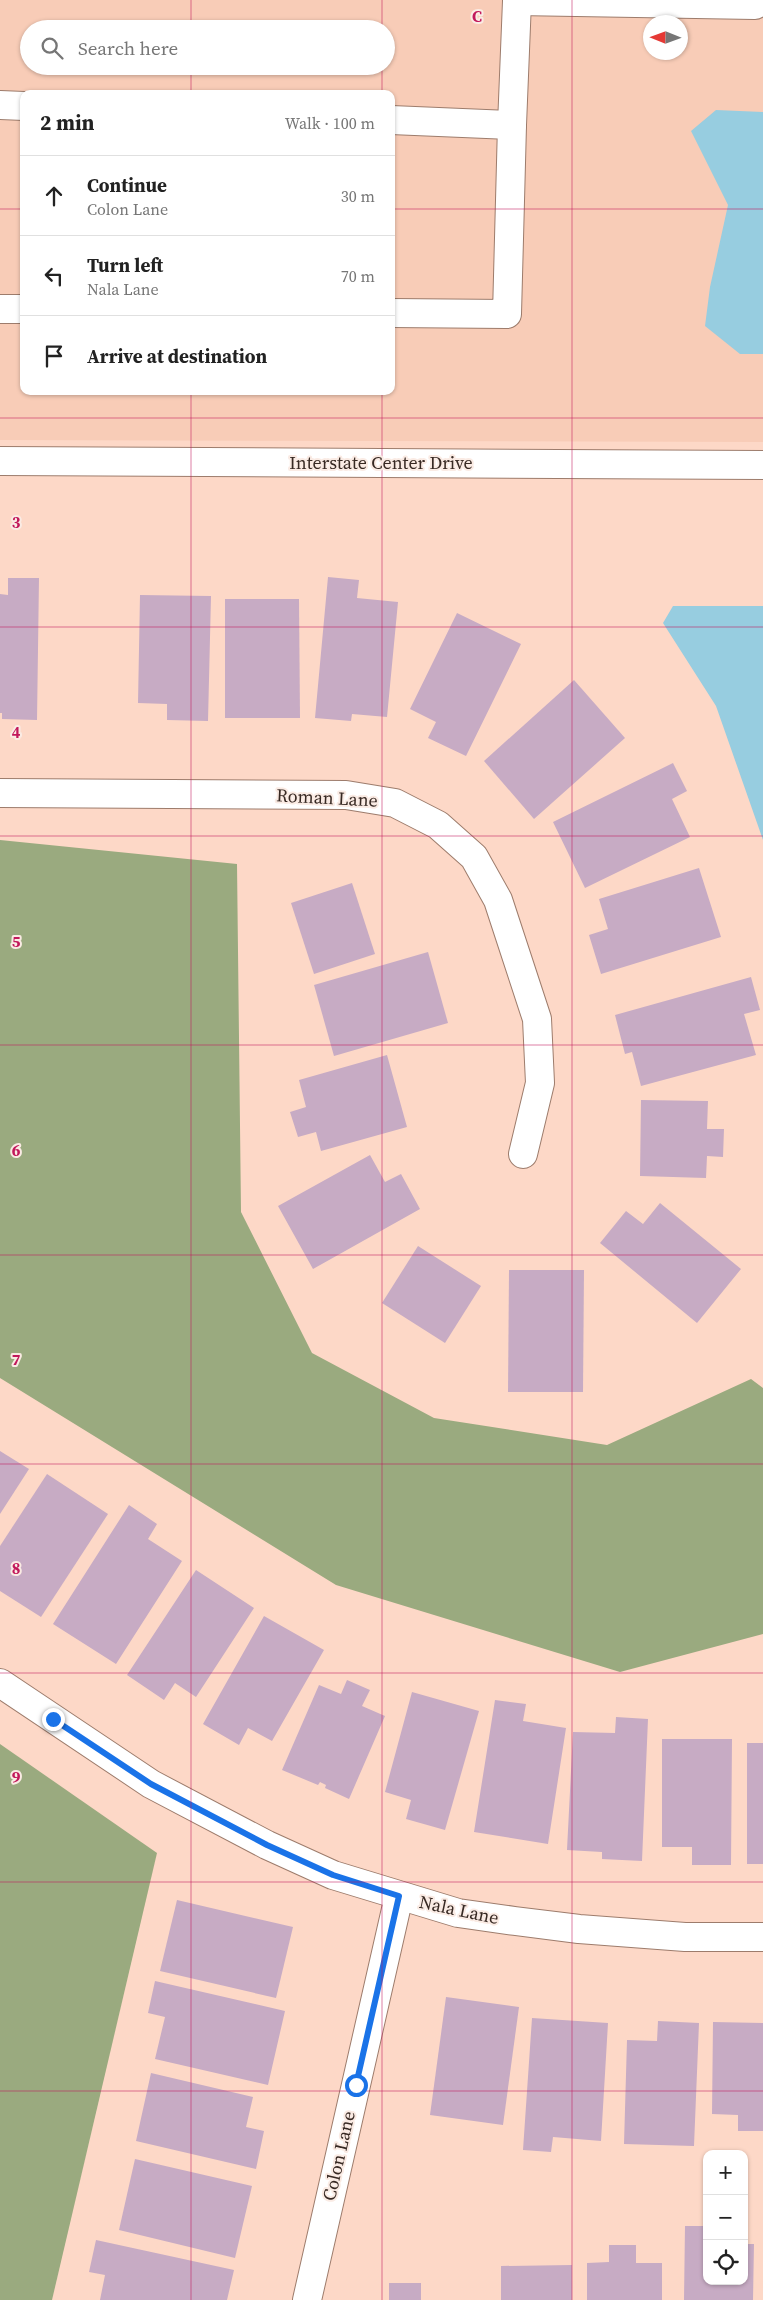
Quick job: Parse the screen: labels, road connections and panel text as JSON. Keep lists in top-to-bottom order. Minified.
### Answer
{"streets":{"street":["Interstate Center Drive","Roman Lane","Nala Lane","Colon Lane"]},"crossings":[["Nala Lane","Colon Lane"]],"north":"left","page":{"search":"Search here","heading":["2 min","Walk · 100 m"],"list":[["Continue","Colon Lane","30 m"],["Turn left","Nala Lane","70 m"],"Arrive at destination"],"map_buttons":["+","−"]},"grid":{"columns":["C"],"rows":["3","4","5","6","7","8","9"]}}
